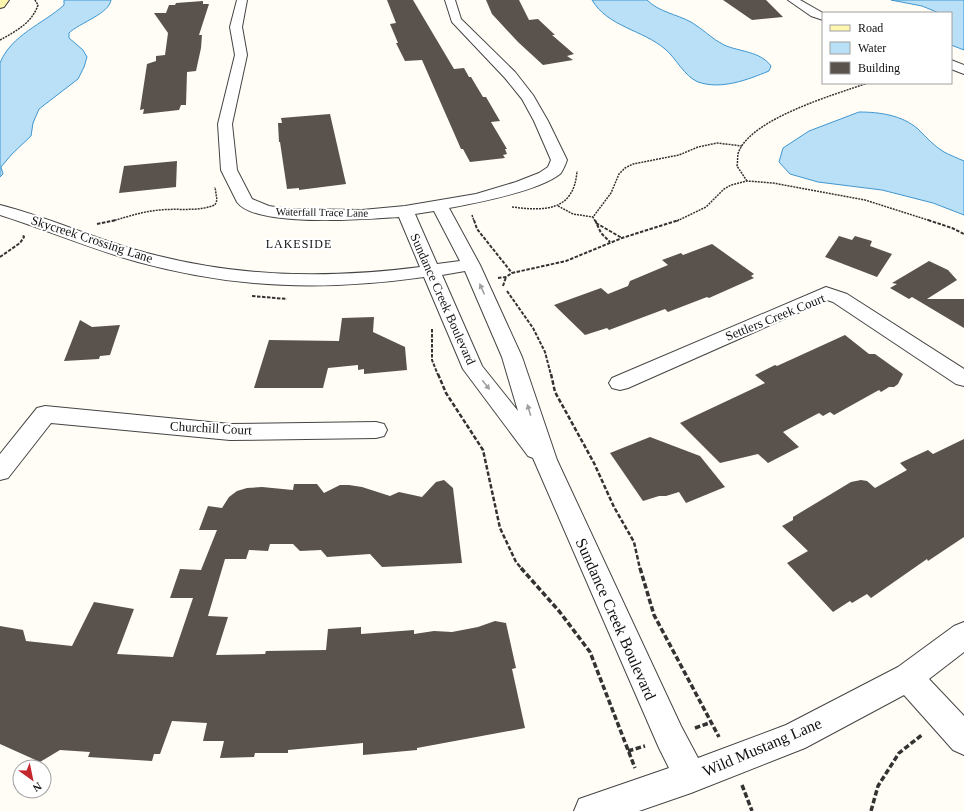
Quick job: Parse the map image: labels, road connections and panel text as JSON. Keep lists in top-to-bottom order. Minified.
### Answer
{"streets":{"street":["Waterfall Trace Lane","Skycreek Crossing Lane","Sundance Creek Boulevard","Settlers Creek Court","Churchill Court","Wild Mustang Lane"]},"crossings":[["Waterfall Trace Lane","Sundance Creek Boulevard"],["Skycreek Crossing Lane","Sundance Creek Boulevard"],["Sundance Creek Boulevard","Wild Mustang Lane"]],"districts":["LAKESIDE"],"legend":["Road","Water","Building"],"north":"bottom right"}
